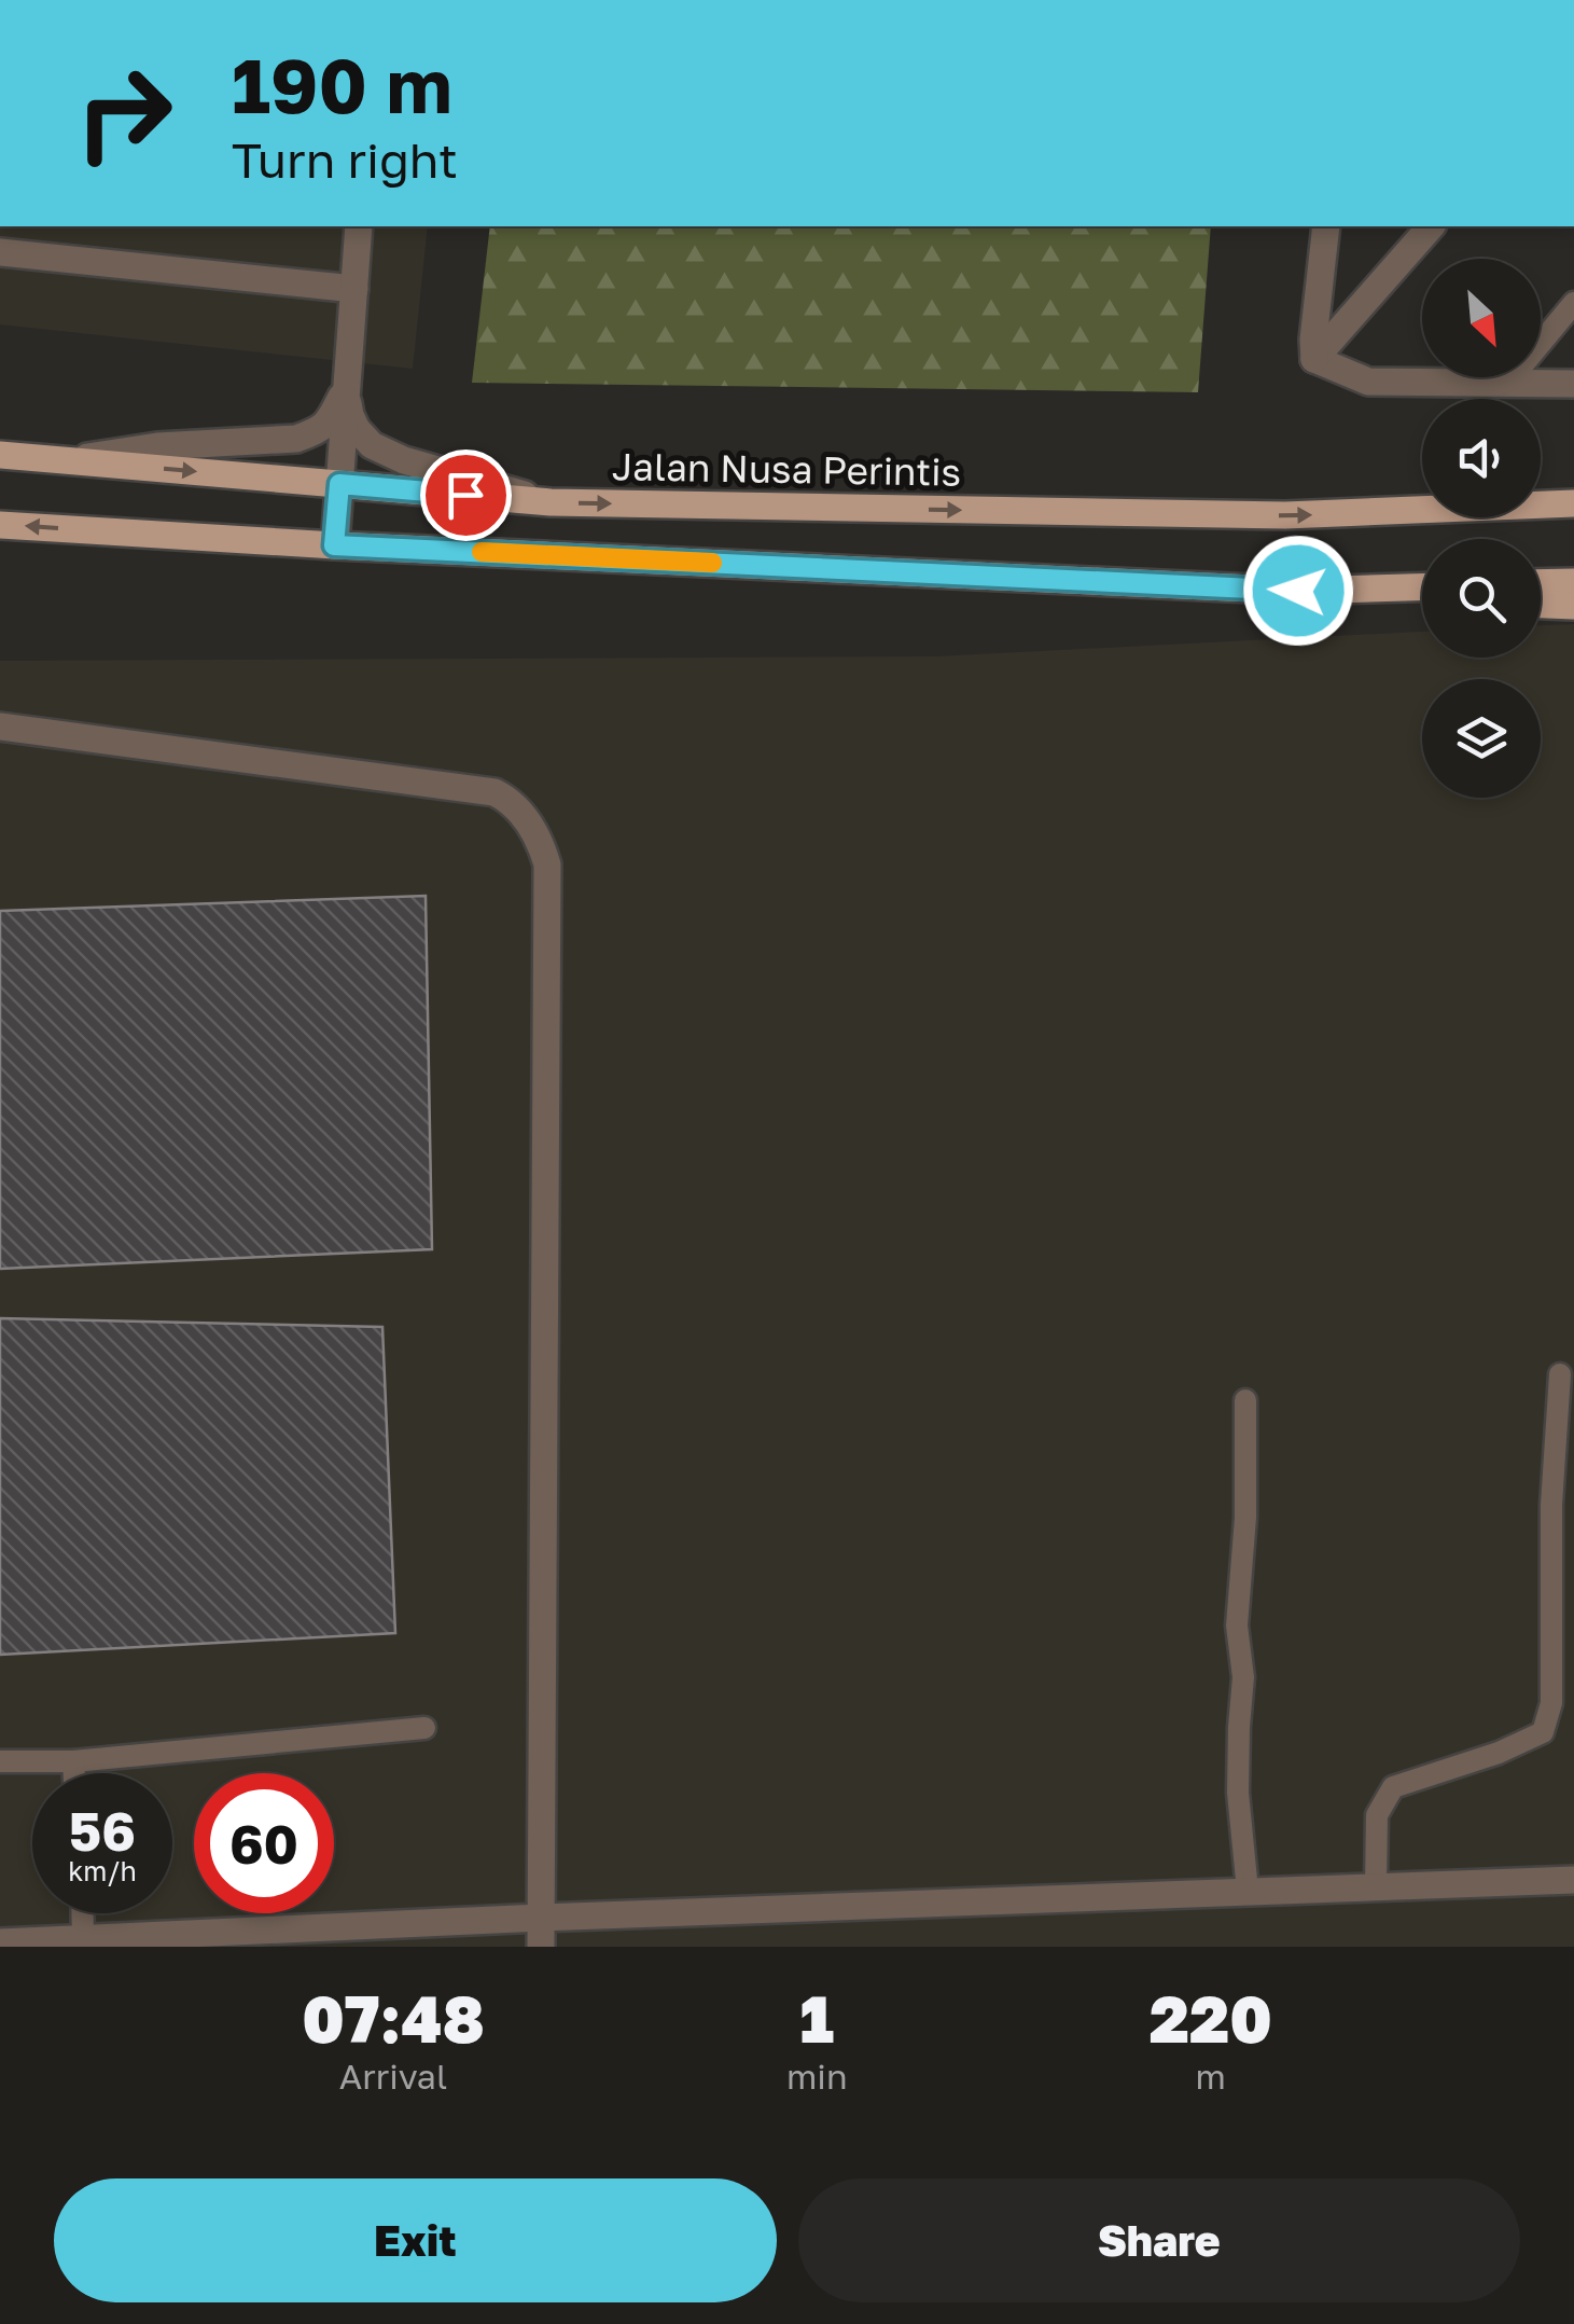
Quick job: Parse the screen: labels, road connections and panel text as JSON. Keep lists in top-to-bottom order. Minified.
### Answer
{"streets":{"main road":["Jalan Nusa Perintis"]},"north":"bottom right","page":{"turn":["190 m","Turn right"],"speed":"56 km/h","limit":"60","eta":["07:48","Arrival","1","min","220","m"],"buttons":["Exit","Share"]}}
